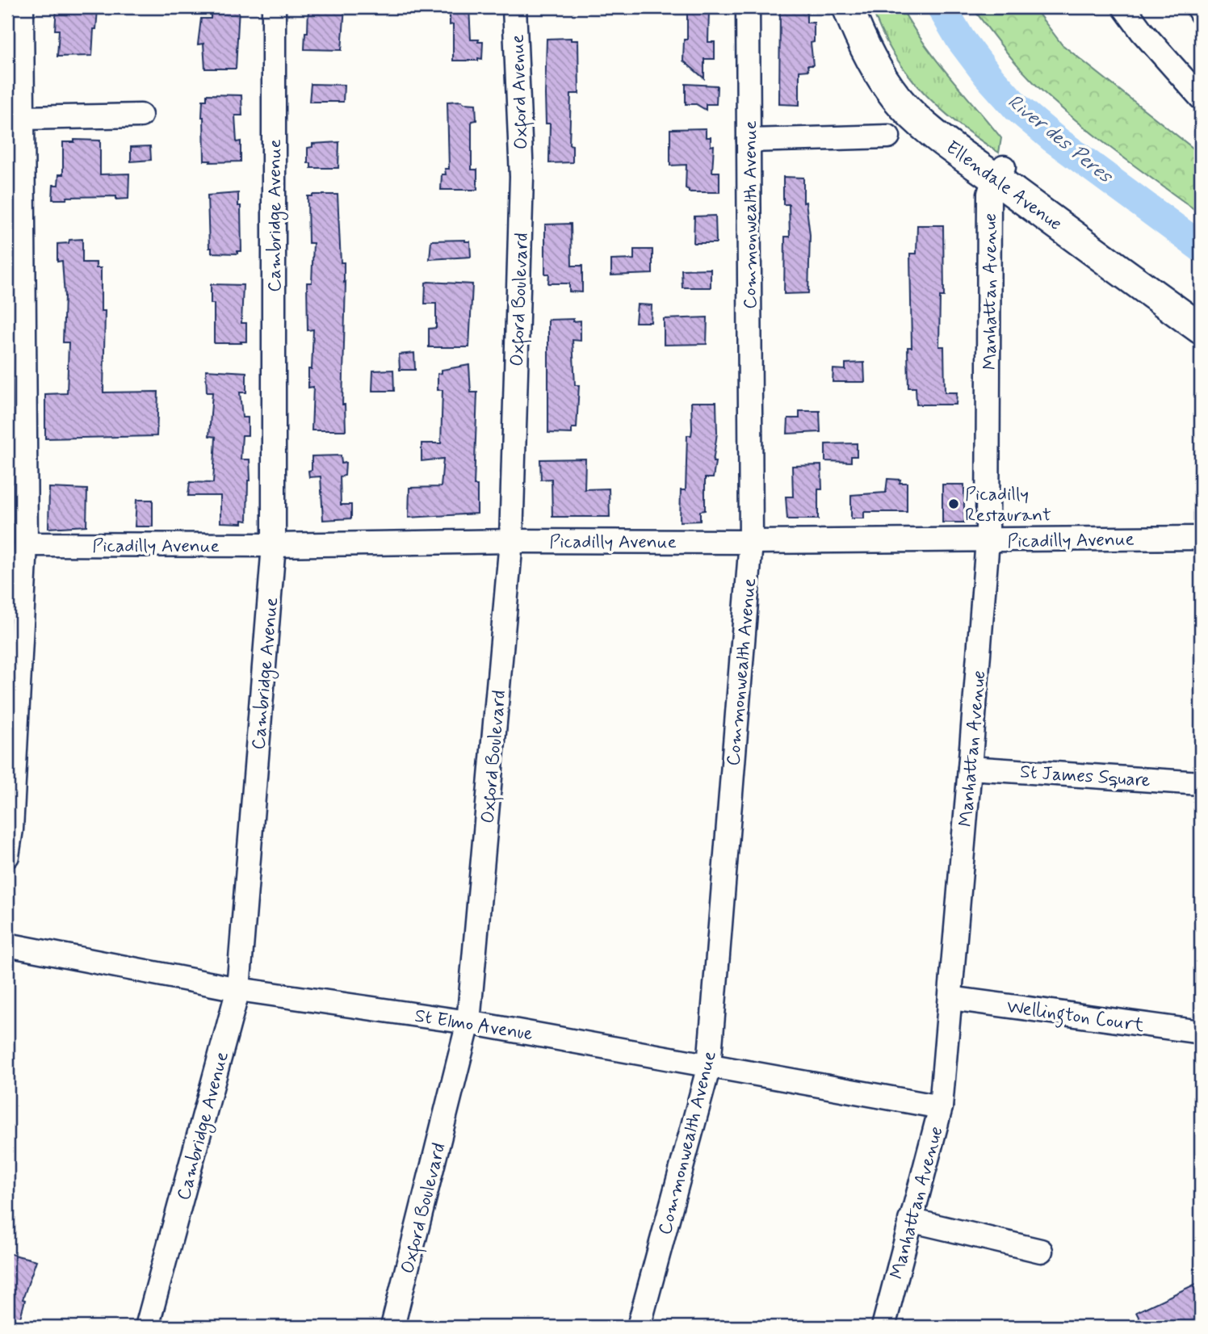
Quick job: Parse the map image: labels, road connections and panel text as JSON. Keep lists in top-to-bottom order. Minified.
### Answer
{"streets":{"main road":["Ellendale Avenue"],"street":["Oxford Avenue","Commonwealth Avenue","Cambridge Avenue","Manhattan Avenue","Oxford Boulevard","Picadilly Avenue","St James Square","Wellington Court","St Elmo Avenue"]},"crossings":[["Oxford Avenue","Oxford Boulevard"],["Ellendale Avenue","Manhattan Avenue"],["Commonwealth Avenue","Picadilly Avenue"],["Commonwealth Avenue","St Elmo Avenue"],["Cambridge Avenue","Picadilly Avenue"],["Cambridge Avenue","St Elmo Avenue"],["Manhattan Avenue","Picadilly Avenue"],["Manhattan Avenue","St James Square"],["Manhattan Avenue","Wellington Court"],["Manhattan Avenue","St Elmo Avenue"],["Oxford Boulevard","Picadilly Avenue"],["Oxford Boulevard","St Elmo Avenue"]],"water":["River des Peres"],"places":["Picadilly Restaurant"]}
